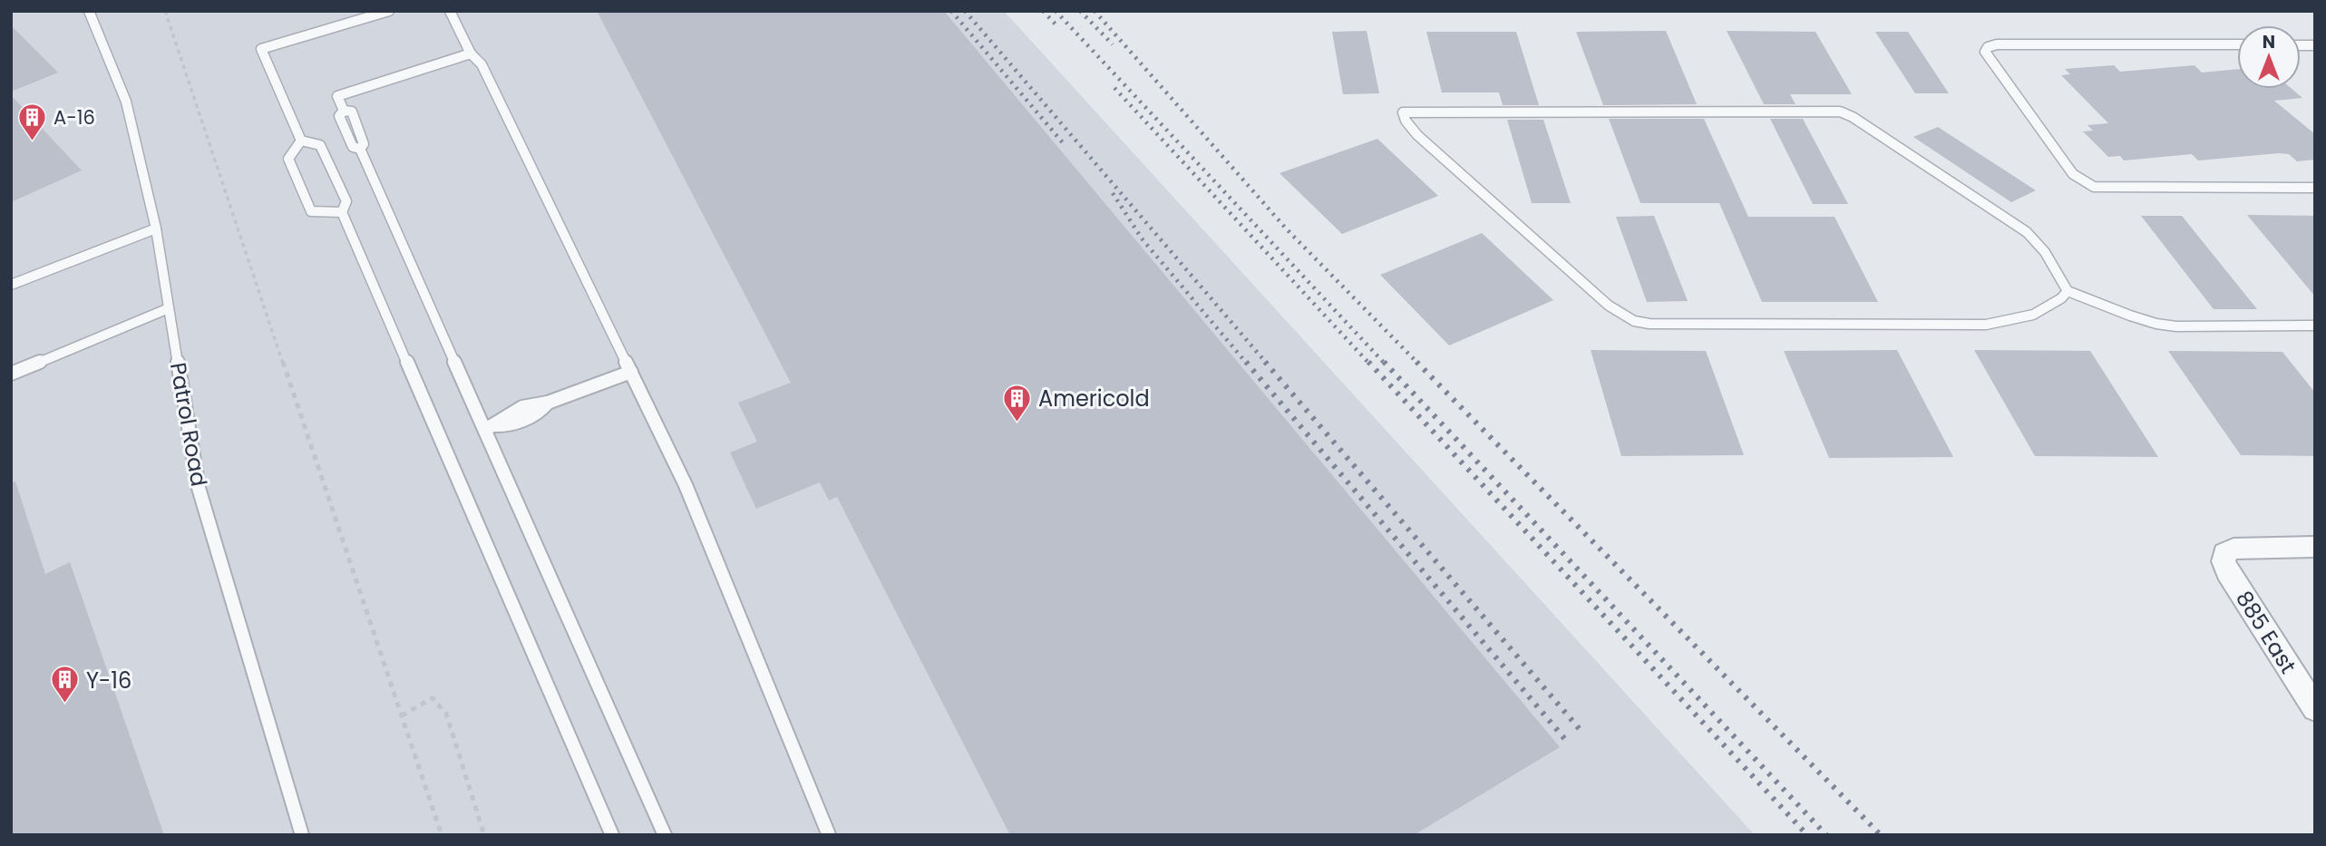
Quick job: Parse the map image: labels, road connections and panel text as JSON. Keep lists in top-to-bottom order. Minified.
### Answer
{"streets":{"street":["885 East"],"lane":["Patrol Road"]},"places":{"building":["A-16","Americold","Y-16"]},"north":"top"}
